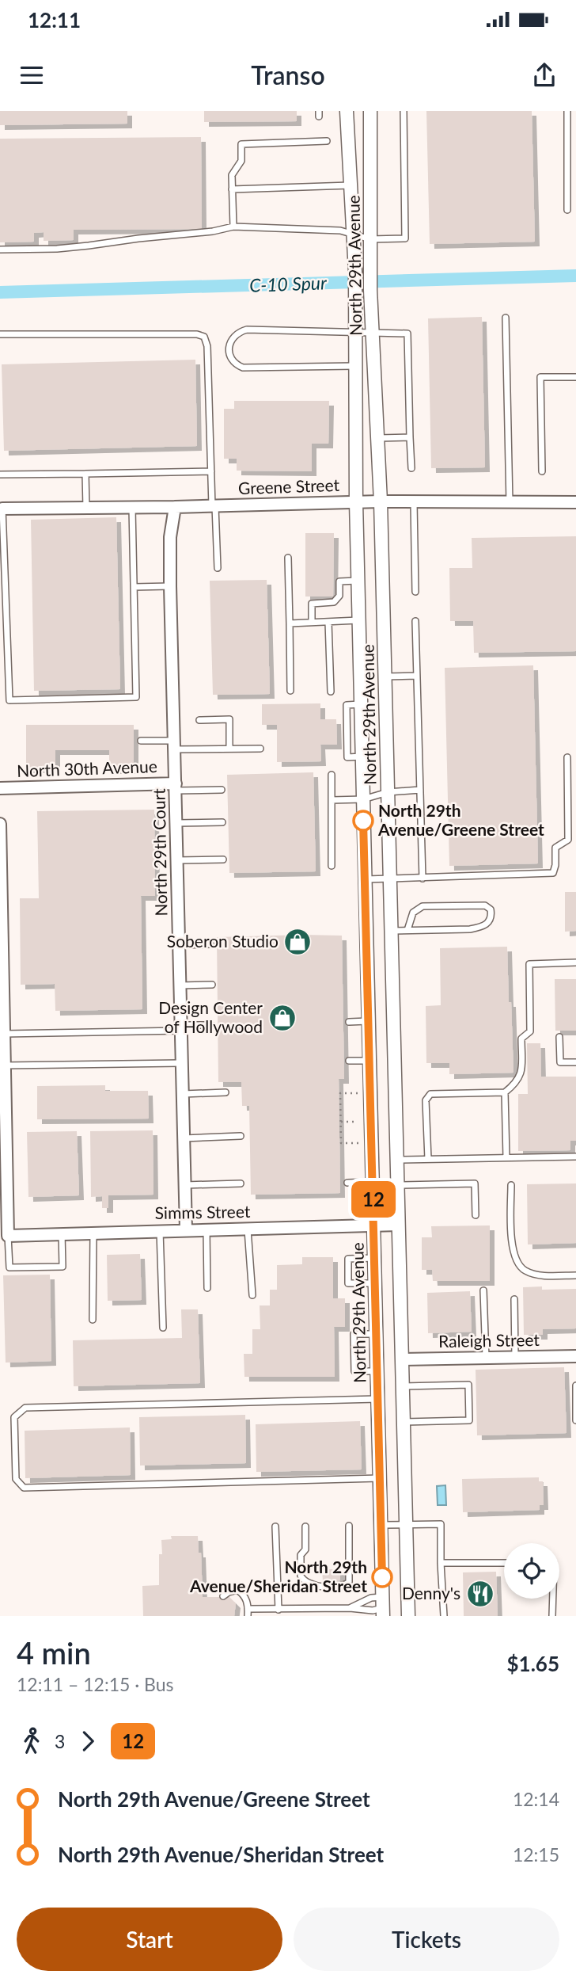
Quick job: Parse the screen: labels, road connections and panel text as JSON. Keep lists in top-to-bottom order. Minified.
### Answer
{"streets":{"street":["North 29th Avenue","Greene Street","North 30th Avenue","North 29th Court","Simms Street","Raleigh Street"]},"crossings":[["North 29th Avenue","Greene Street"],["North 29th Avenue","Simms Street"],["North 29th Avenue","Raleigh Street"],["Greene Street","North 29th Court"],["North 30th Avenue","North 29th Court"],["North 29th Court","Simms Street"]],"water":["C-10 Spur"],"places":{"other":["North 29th Avenue/Greene Street","North 29th Avenue/Sheridan Street"],"shop":["Soberon Studio","Design Center of Hollywood"],"restaurant":["Denny's"]},"lines":["bus line 12"],"page":{"status":"12:11","header":"Transo","on_map":"12","heading":["4 min","12:11 – 12:15 · Bus","$1.65"],"legs":["3","12"],"list":[{"name":"North 29th Avenue/Greene Street","value":"12:14"},{"name":"North 29th Avenue/Sheridan Street","value":"12:15"}],"buttons":["Start","Tickets"]}}
